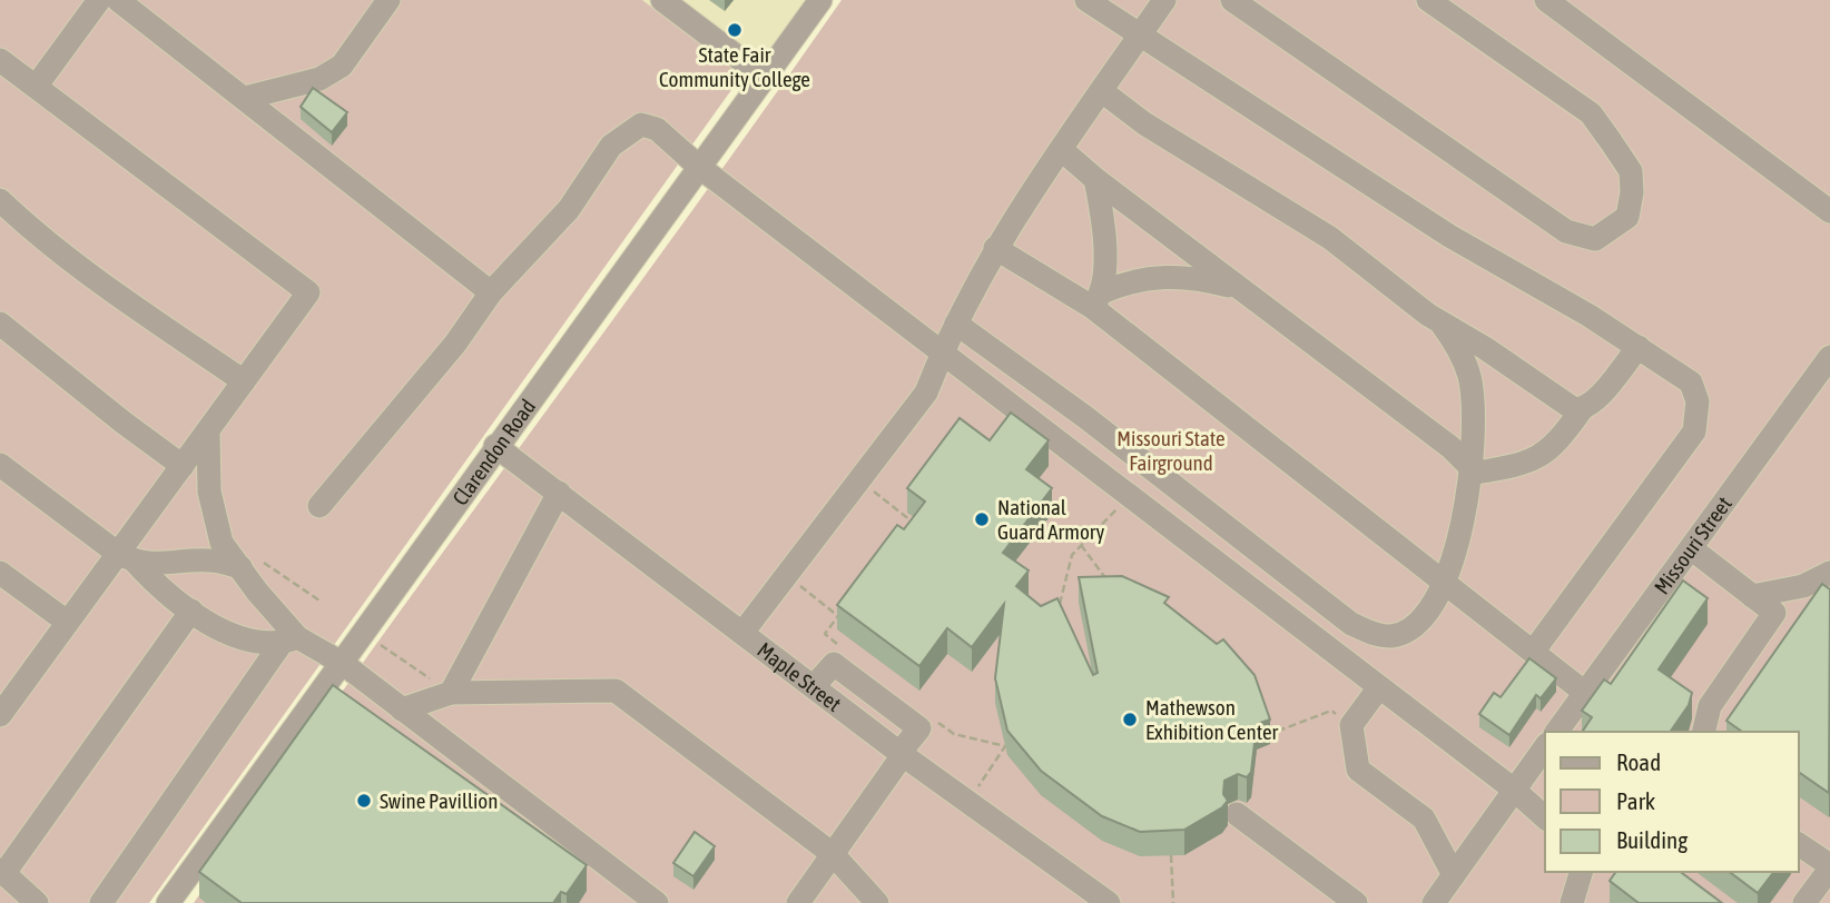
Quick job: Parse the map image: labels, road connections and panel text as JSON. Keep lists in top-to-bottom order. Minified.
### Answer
{"streets":{"street":["Clarendon Road","Missouri Street","Maple Street"]},"crossings":[["Clarendon Road","Maple Street"]],"parks":["Missouri State Fairground"],"places":["State Fair Community College","National Guard Armory","Mathewson Exhibition Center","Swine Pavillion"],"legend":["Road","Park","Building"]}
